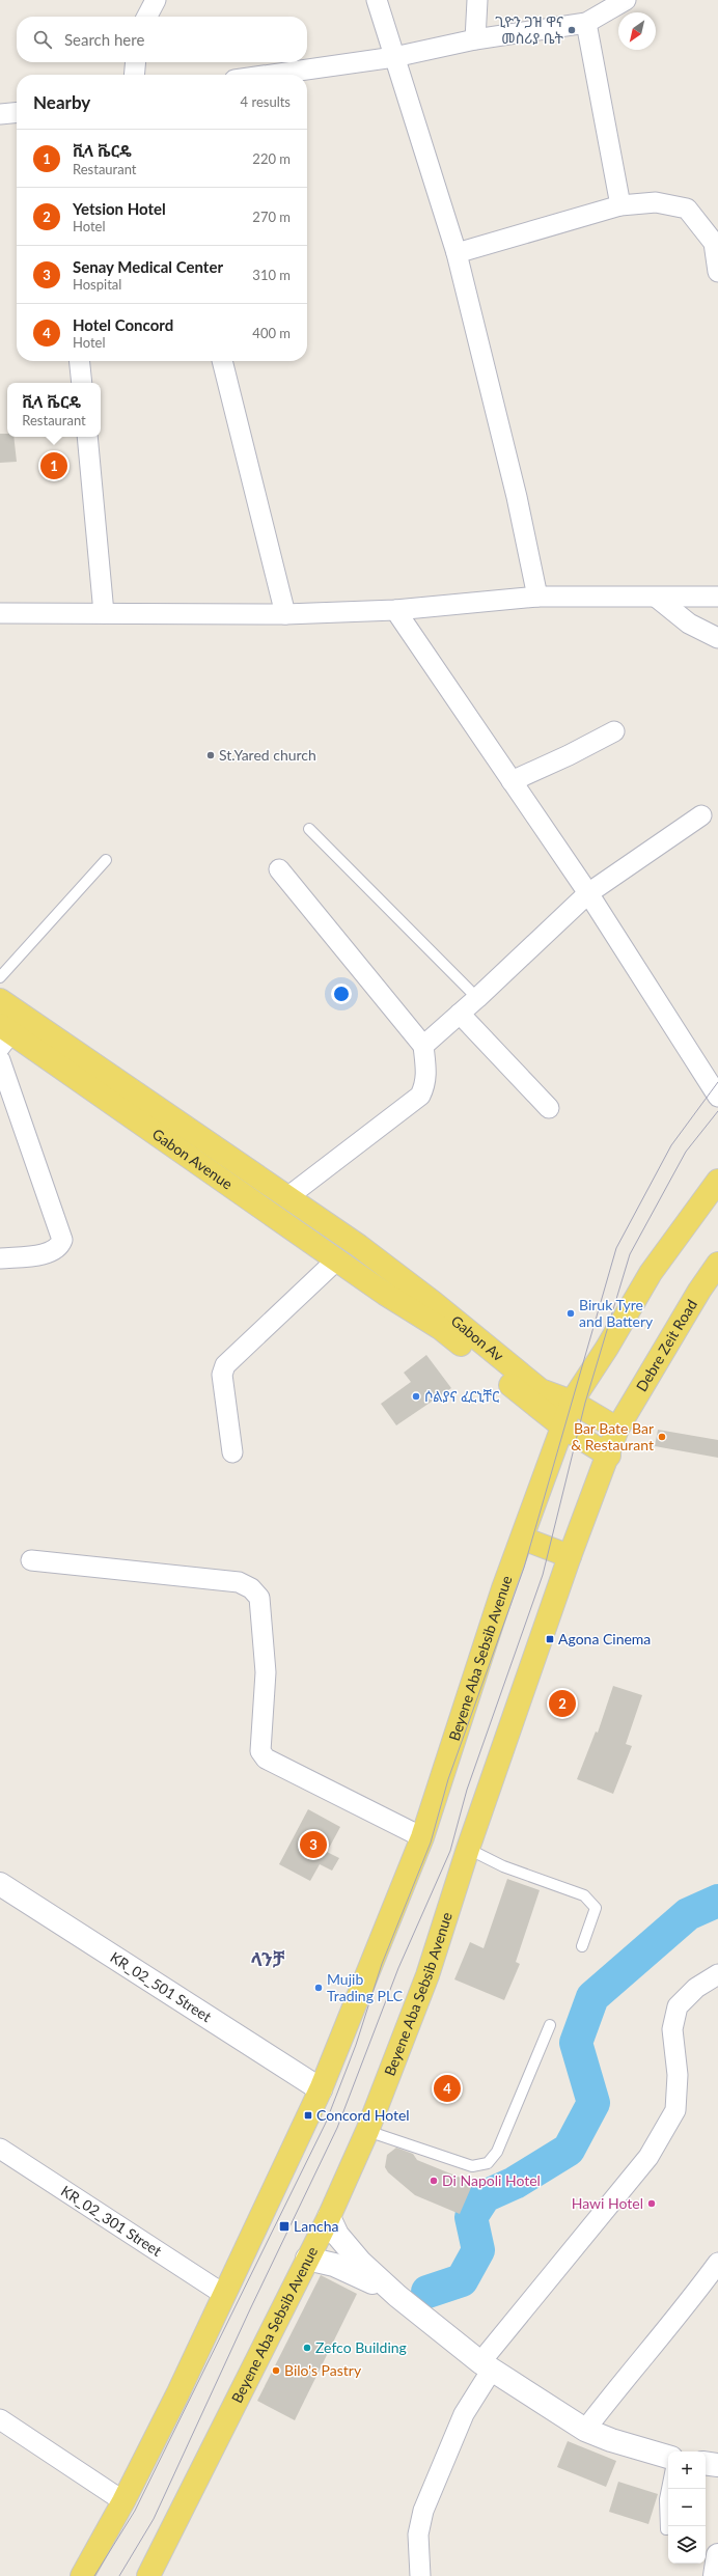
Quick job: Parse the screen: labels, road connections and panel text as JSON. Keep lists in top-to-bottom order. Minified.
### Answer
{"streets":{"main road":["Gabon Avenue","Gabon Av","Debre Zeit Road","Beyene Aba Sebsib Avenue"],"street":["KR_02_501 Street","KR_02_301 Street"]},"crossings":[["Gabon Avenue","Gabon Av"],["Gabon Av","Debre Zeit Road"],["Gabon Av","Beyene Aba Sebsib Avenue"],["Debre Zeit Road","Beyene Aba Sebsib Avenue"],["Beyene Aba Sebsib Avenue","KR_02_501 Street"],["Beyene Aba Sebsib Avenue","KR_02_301 Street"]],"districts":["ላንቻ"],"places":{"other":["ጊዮን ጋዝ ዋና መስሪያ ቤት","St.Yared church","Biruk Tyre and Battery","ሶልያና ፈርኒቸር","Bar Bate Bar & Restaurant","Mujib Trading PLC","Di Napoli Hotel","Hawi Hotel","Zefco Building","Bilo's Pastry"],"transit":["Agona Cinema","Concord Hotel","Lancha"]},"north":"bottom left","page":{"search":"Search here","heading":["Nearby","4 results"],"list":[{"mark":"1","name":"ቪላ ቬርዴ","note":"Restaurant","value":"220 m"},{"mark":"2","name":"Yetsion Hotel","note":"Hotel","value":"270 m"},{"mark":"3","name":"Senay Medical Center","note":"Hospital","value":"310 m"},{"mark":"4","name":"Hotel Concord","note":"Hotel","value":"400 m"}],"popup":["ቪላ ቬርዴ","Restaurant"],"pins":["1","2","3","4"],"map_buttons":["+","−"]}}
